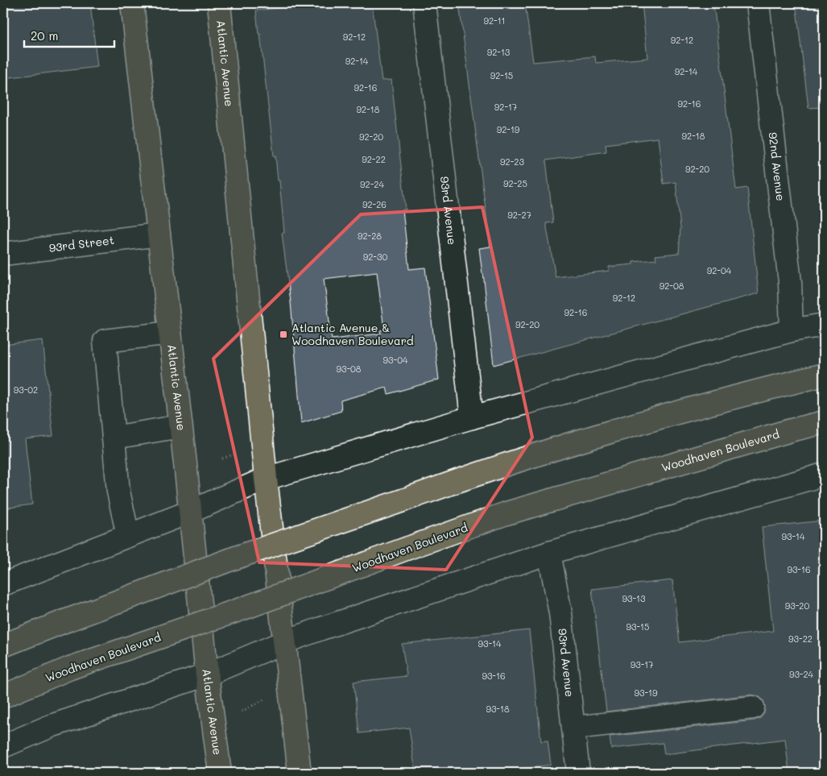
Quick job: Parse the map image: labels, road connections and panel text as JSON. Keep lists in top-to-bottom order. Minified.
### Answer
{"streets":{"main road":["Atlantic Avenue","Woodhaven Boulevard"],"street":["92nd Avenue","93rd Avenue","93rd Street"]},"crossings":[["Atlantic Avenue","93rd Street"]],"places":{"transit":["Atlantic Avenue & Woodhaven Boulevard"]},"house_numbers":["92-11","92-12","92-12","92-13","92-14","92-14","92-15","92-16","92-16","92-17","92-18","92-19","92-18","92-20","92-22","92-23","92-20","92-25","92-24","92-26","92-27","92-28","92-30","92-04","92-08","92-12","92-16","92-20","93-04","93-08","93-02","93-14","93-16","93-13","93-20","93-15","93-22","93-14","93-17","93-24","93-16","93-19","93-18"],"scale_bar":"20 m"}
